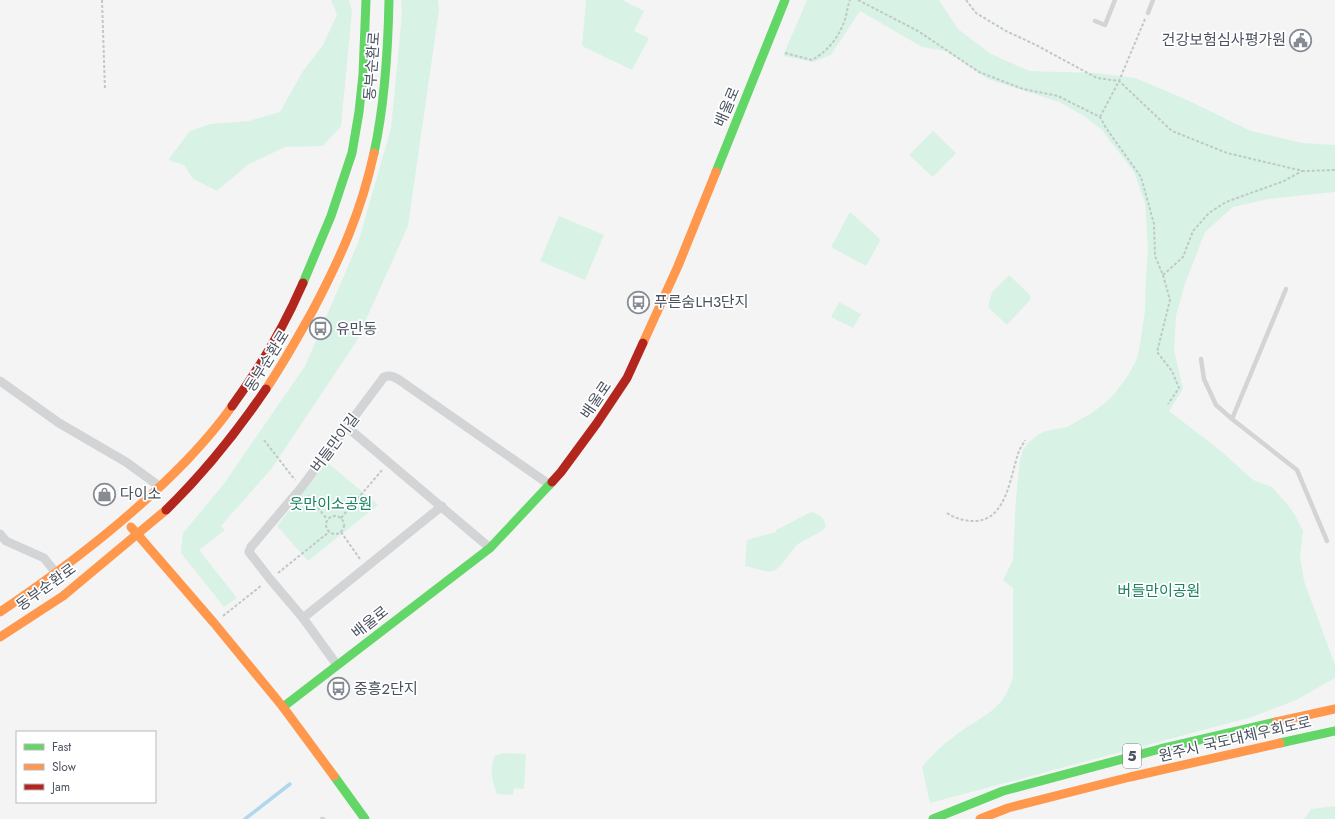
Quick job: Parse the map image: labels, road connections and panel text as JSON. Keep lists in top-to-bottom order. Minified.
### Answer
{"streets":{"main road":["동부순환로","배울로","원주시 국도대체우회도로","5"],"street":["버들만이길"]},"crossings":[["배울로","버들만이길"]],"parks":["웃만이소공원","버들만이공원"],"places":{"public building":["건강보험심사평가원"],"bus stop":["푸른숨LH3단지","유만동","중흥2단지"],"shop":["다이소"]},"legend":["Fast","Slow","Jam"]}
